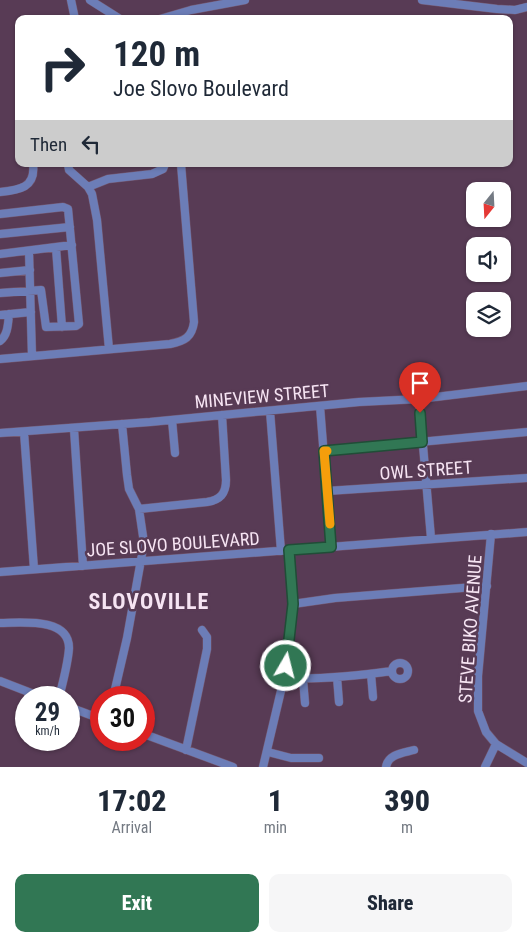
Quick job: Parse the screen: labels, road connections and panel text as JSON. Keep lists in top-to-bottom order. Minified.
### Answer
{"streets":{"street":["MINEVIEW STREET","OWL STREET","JOE SLOVO BOULEVARD","STEVE BIKO AVENUE"]},"crossings":[["JOE SLOVO BOULEVARD","STEVE BIKO AVENUE"]],"districts":["SLOVOVILLE"],"north":"bottom","page":{"turn":["120 m","Joe Slovo Boulevard"],"then":"Then","speed":"29 km/h","limit":"30","eta":["17:02","Arrival","1","min","390","m"],"buttons":["Exit","Share"]}}
